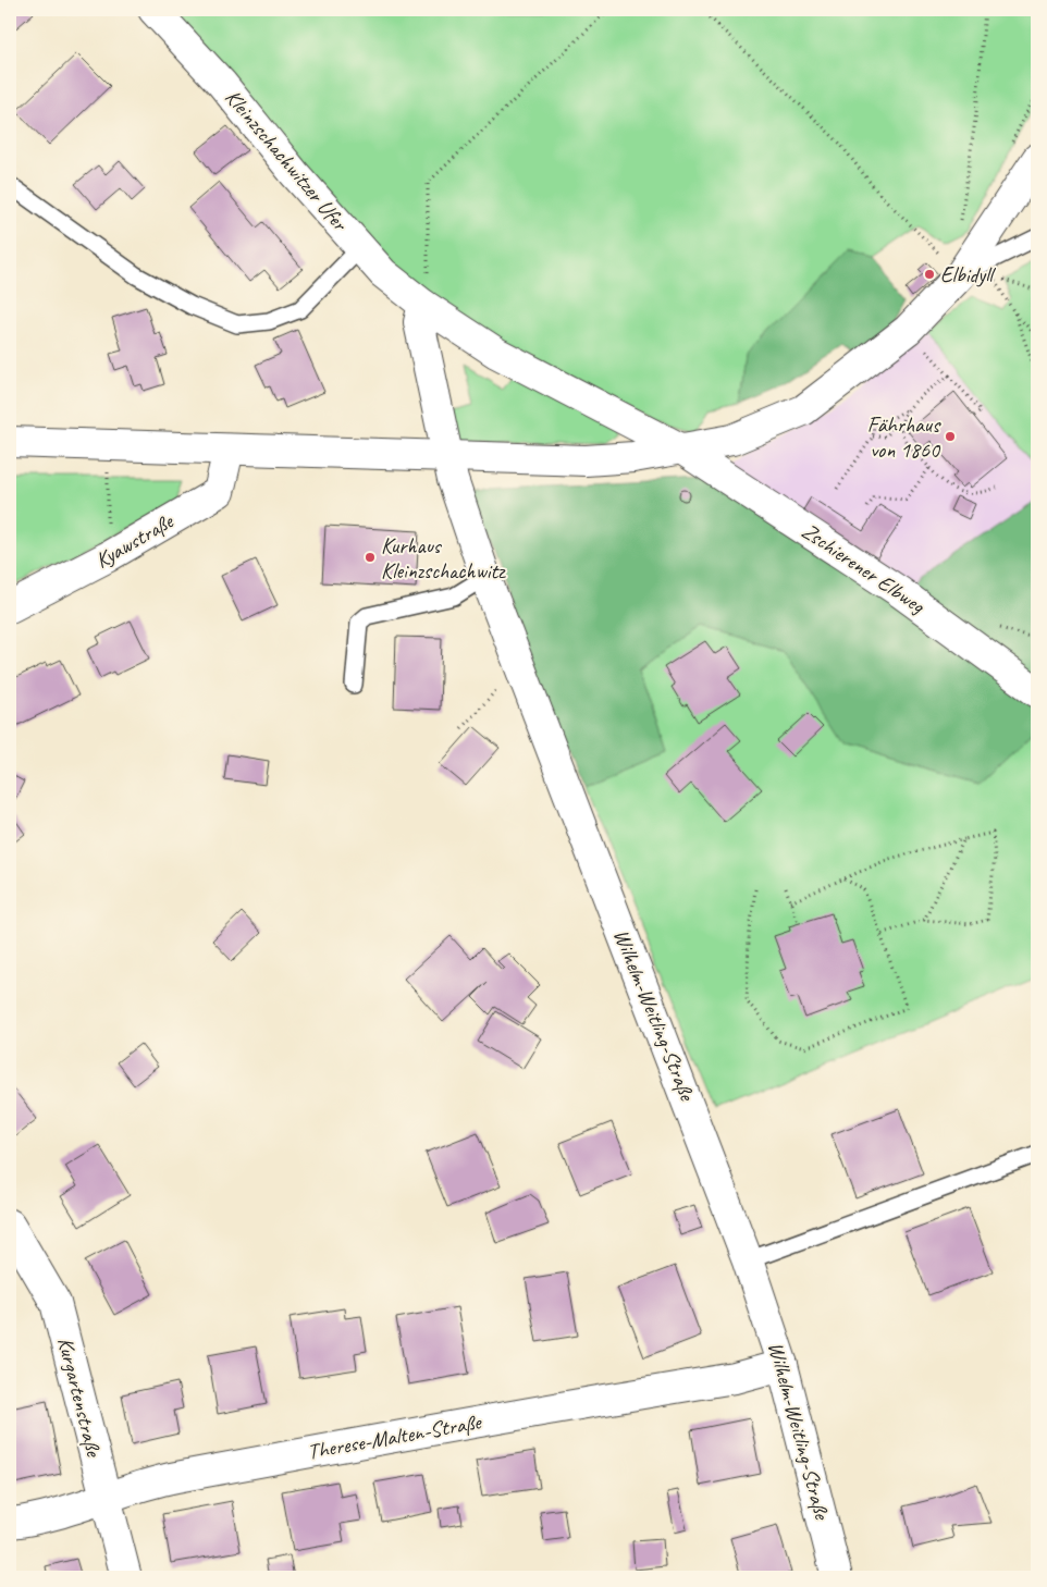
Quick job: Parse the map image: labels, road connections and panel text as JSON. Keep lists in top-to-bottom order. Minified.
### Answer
{"streets":{"street":["Kleinzschachwitzer Ufer","Kyawstraße","Zschierener Elbweg","Wilhelm-Weitling-Straße","Kurgartenstraße","Therese-Malten-Straße"]},"crossings":[["Kleinzschachwitzer Ufer","Zschierener Elbweg"],["Wilhelm-Weitling-Straße","Therese-Malten-Straße"],["Kurgartenstraße","Therese-Malten-Straße"]],"places":["Elbidyll","Fährhaus von 1860","Kurhaus Kleinzschachwitz"]}
